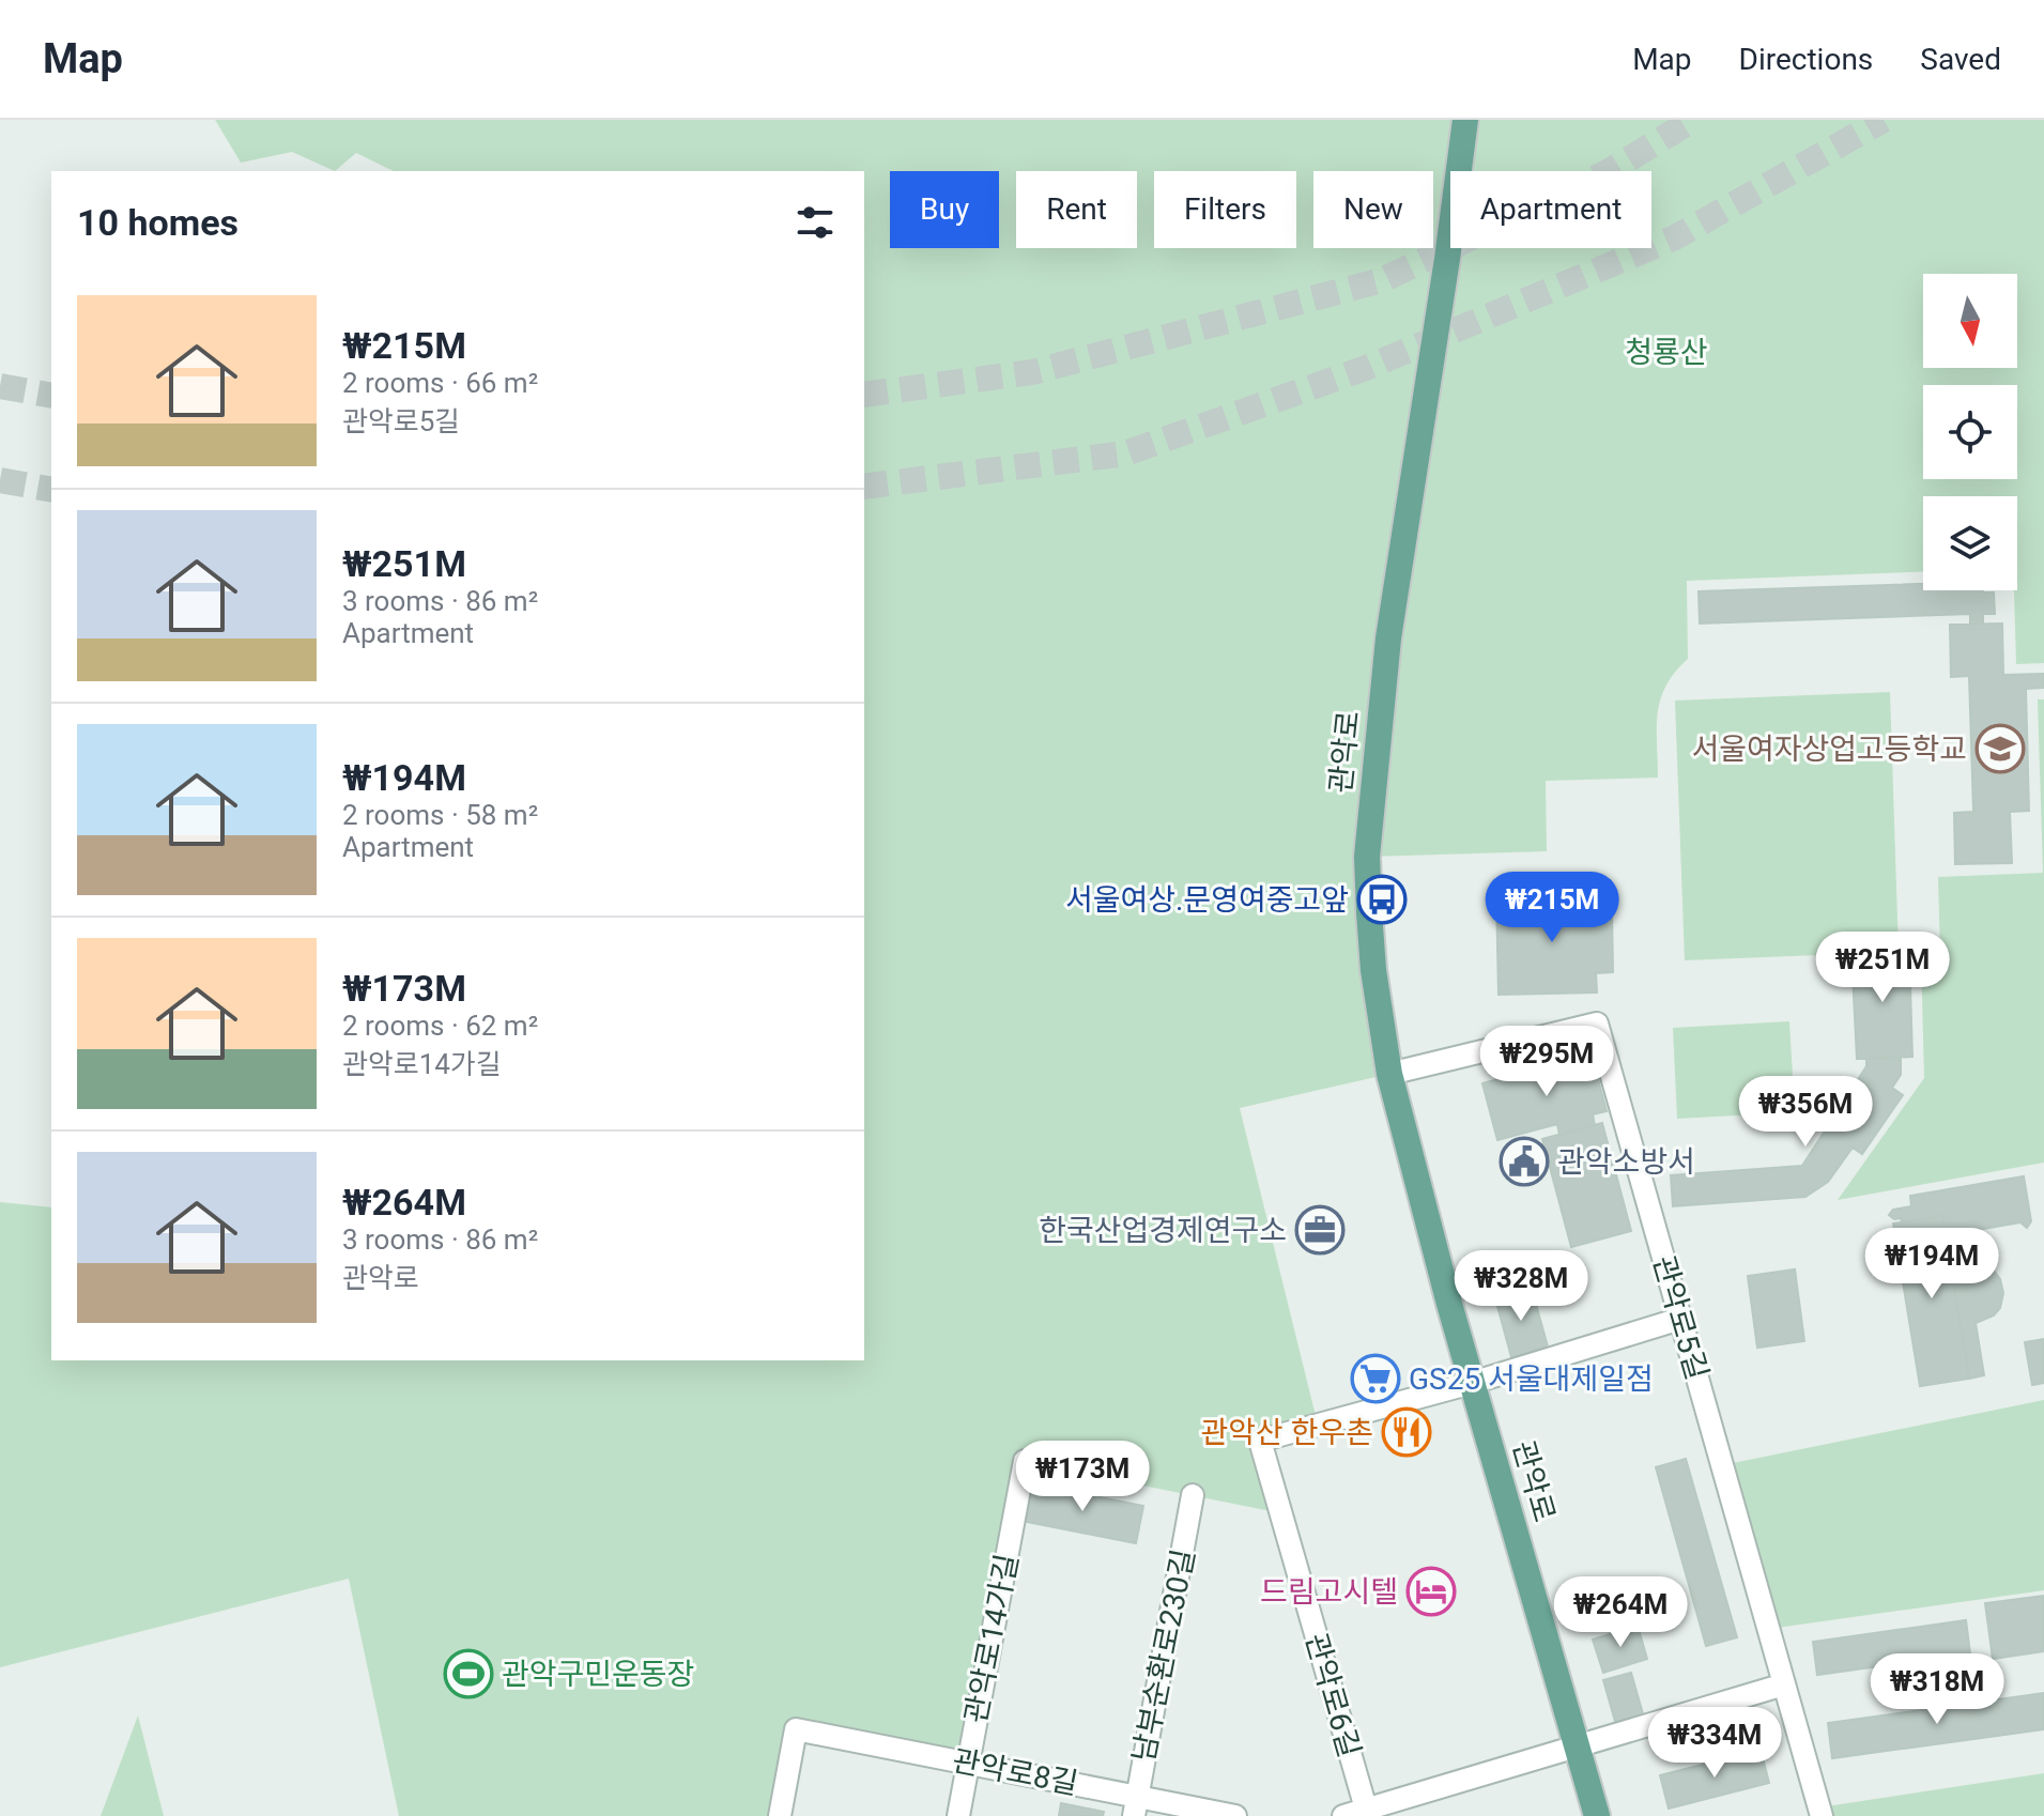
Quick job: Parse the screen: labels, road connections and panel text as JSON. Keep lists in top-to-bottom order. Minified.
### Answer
{"streets":{"main road":["관악로"],"street":["관악로5길","관악로14가길","남부순환로230길","관악로6길","관악로8길"]},"crossings":[["관악로","관악로5길"],["관악로","관악로6길"],["관악로14가길","관악로8길"],["남부순환로230길","관악로8길"]],"parks":["청룡산"],"places":{"school or university":["서울여자상업고등학교"],"bus stop":["서울여상.문영여중고앞"],"public building":["관악소방서"],"office":["한국산업경제연구소"],"supermarket":["GS25 서울대제일점"],"restaurant":["관악산 한우촌"],"hotel":["드림고시텔"],"sports":["관악구민운동장"]},"north":"bottom","page":{"header":"Map","nav":["Map","Directions","Saved"],"chip":["Buy","Rent","Filters","New","Apartment"],"heading":"10 homes","list":[{"name":"₩215M","note":"2 rooms · 66 m² · 관악로5길"},{"name":"₩251M","note":"3 rooms · 86 m² · Apartment"},{"name":"₩194M","note":"2 rooms · 58 m² · Apartment"},{"name":"₩173M","note":"2 rooms · 62 m² · 관악로14가길"},{"name":"₩264M","note":"3 rooms · 86 m² · 관악로"}],"price":["₩215M","₩251M","₩295M","₩356M","₩194M","₩328M","₩173M","₩264M","₩318M","₩334M"]}}
